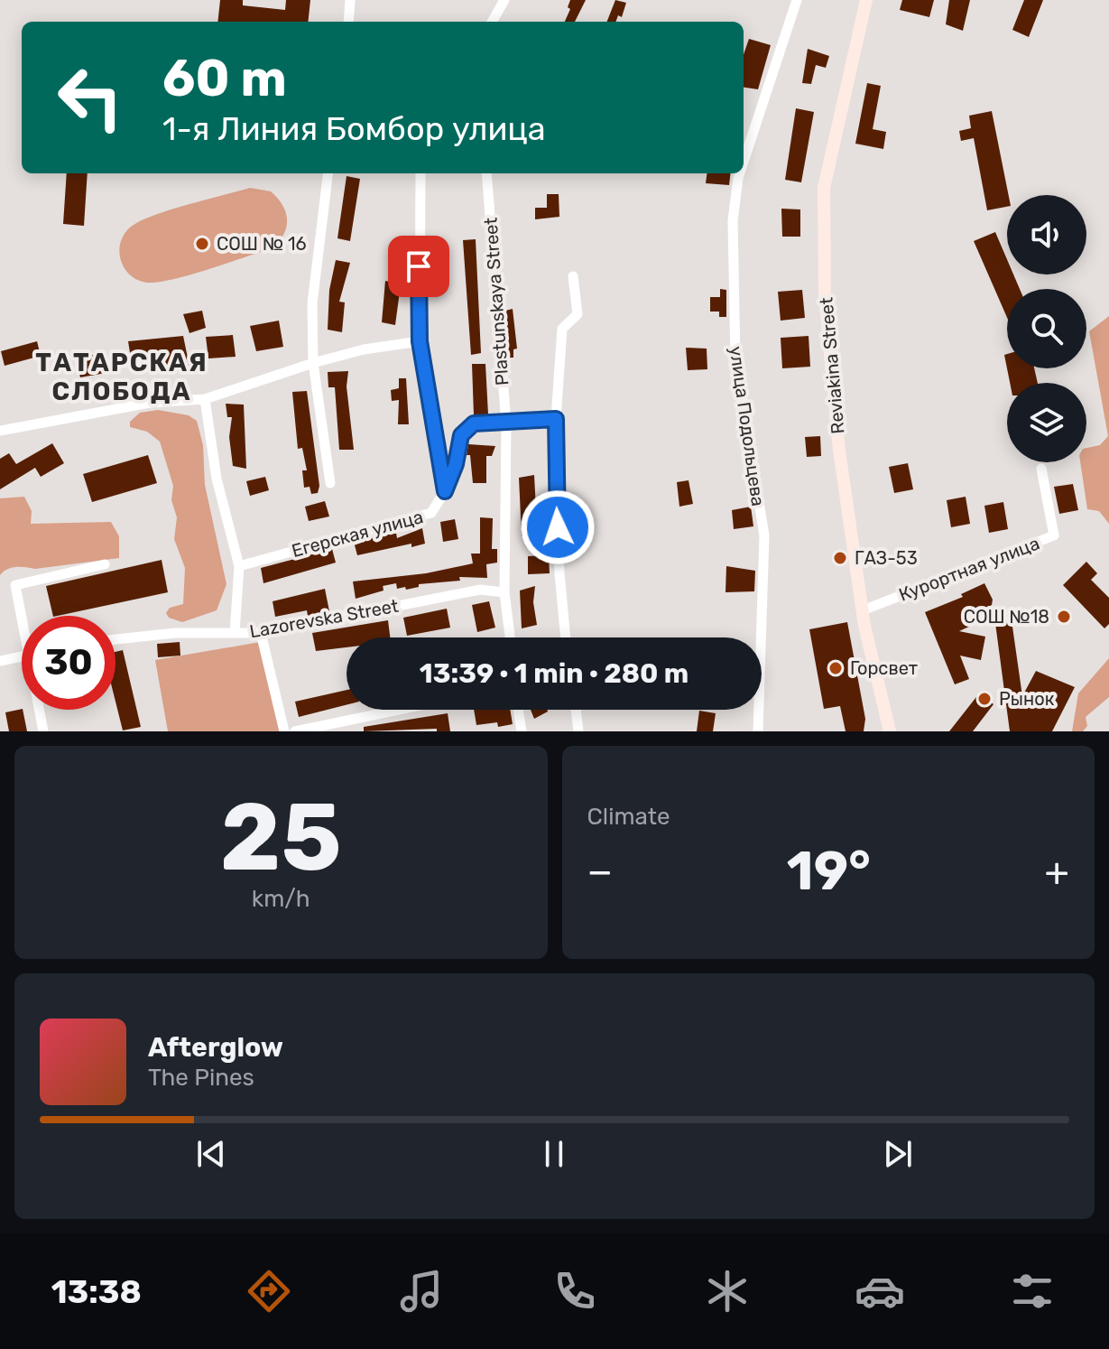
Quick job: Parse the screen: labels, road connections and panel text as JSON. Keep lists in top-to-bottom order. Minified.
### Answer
{"streets":{"main road":["Reviakina Street"],"street":["Plastunskaya Street","улица Подольцева","Егерская улица","Курортная улица","Lazorevska Street"]},"crossings":[["Plastunskaya Street","Lazorevska Street"],["Reviakina Street","Курортная улица"]],"districts":["ТАТАРСКАЯ СЛОБОДА"],"places":["СОШ № 16","ГАЗ-53","СОШ №18","Горсвет","Рынок"],"page":{"turn":["60 m","1-я Линия Бомбор улица"],"limit":"30","trip":"13:39 · 1 min · 280 m","tile":[["25","km/h"],"Climate"],"heat":["−","19°","+"],"song":["Afterglow","The Pines"],"tabs":"13:38"}}
